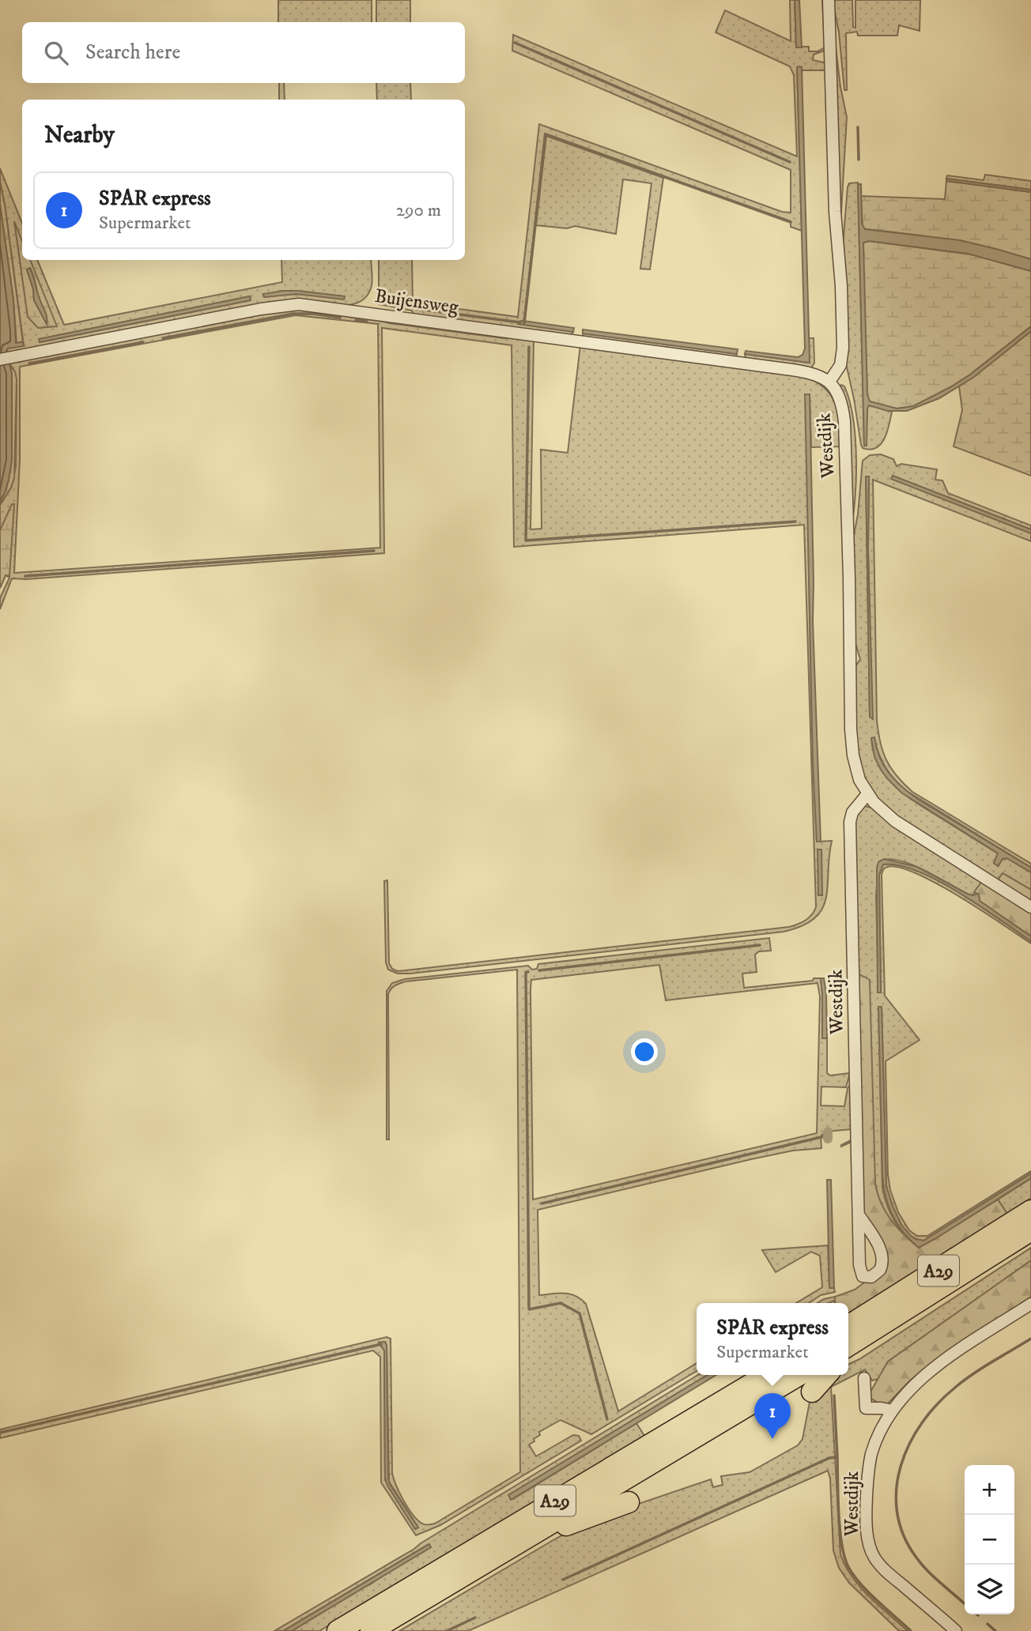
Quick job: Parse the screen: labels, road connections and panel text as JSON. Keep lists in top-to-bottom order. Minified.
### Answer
{"streets":{"highway":["A29"],"street":["Buijensweg","Westdijk"]},"crossings":[["Buijensweg","Westdijk"]],"page":{"search":"Search here","heading":"Nearby","list":[{"mark":"1","name":"SPAR express","note":"Supermarket","value":"290 m"}],"popup":["SPAR express","Supermarket"],"pins":"1","map_buttons":["+","−"]}}
